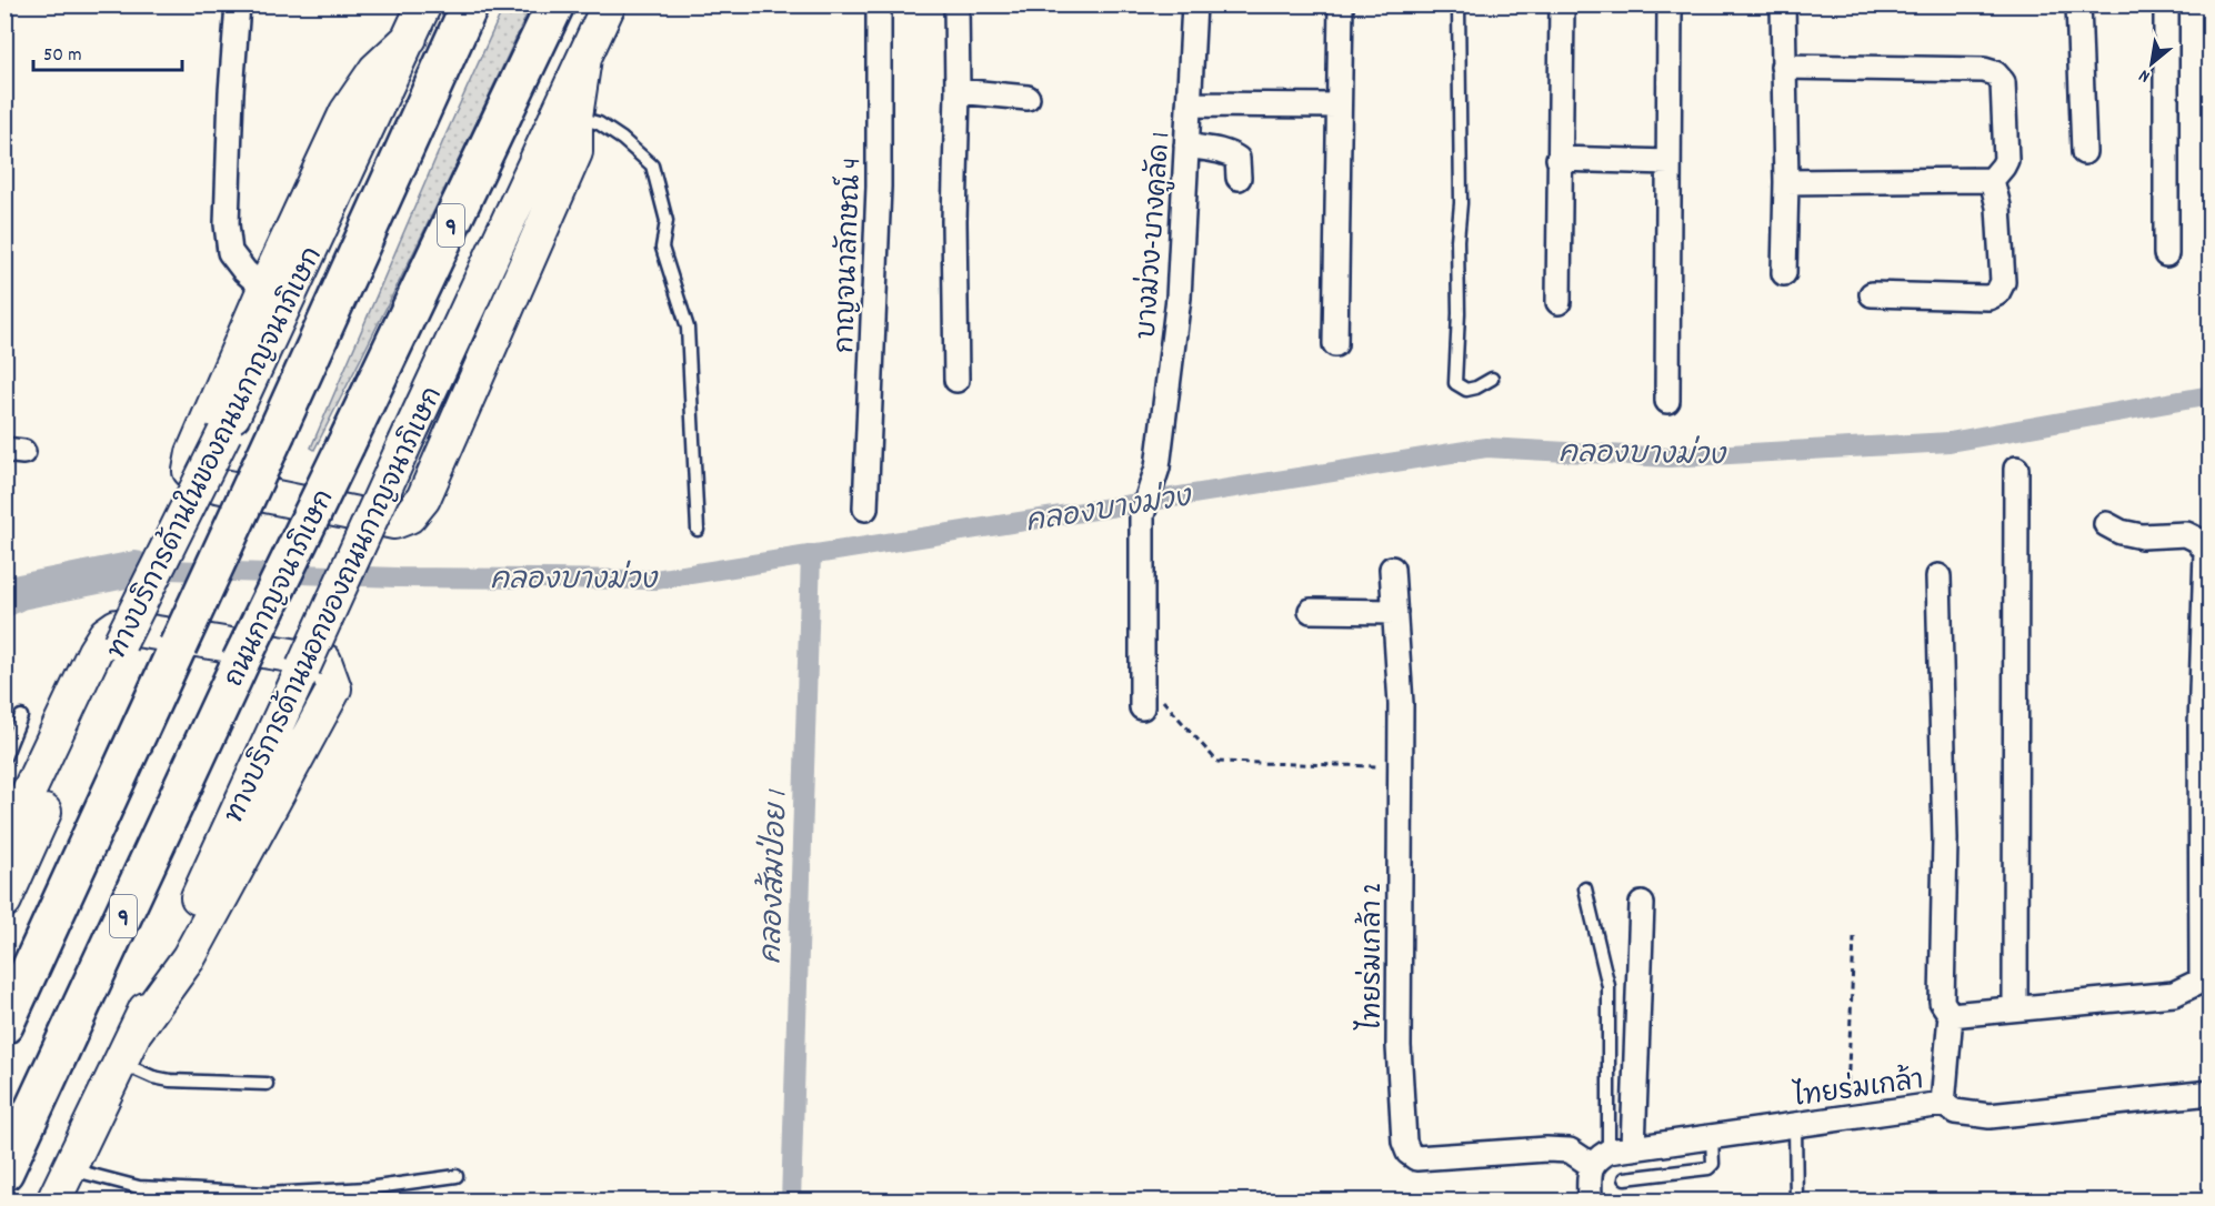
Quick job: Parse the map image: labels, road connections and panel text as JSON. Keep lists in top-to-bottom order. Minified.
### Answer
{"streets":{"highway":["9","ถนนกาญจนาภิเษก"],"main road":["ทางบริการด้านในของถนนกาญจนาภิเษก","ทางบริการด้านนอกของถนนกาญจนาภิเษก"],"street":["บางม่วง-บางคูลัด 1","กาญจนาลักษณ์ 4","ไทยร่มเกล้า 2","ไทยร่มเกล้า"]},"crossings":[["ไทยร่มเกล้า 2","ไทยร่มเกล้า"]],"water":["คลองบางม่วง","คลองส้มป่อย 1"],"scale_bar":"50 m","north":"bottom left"}
